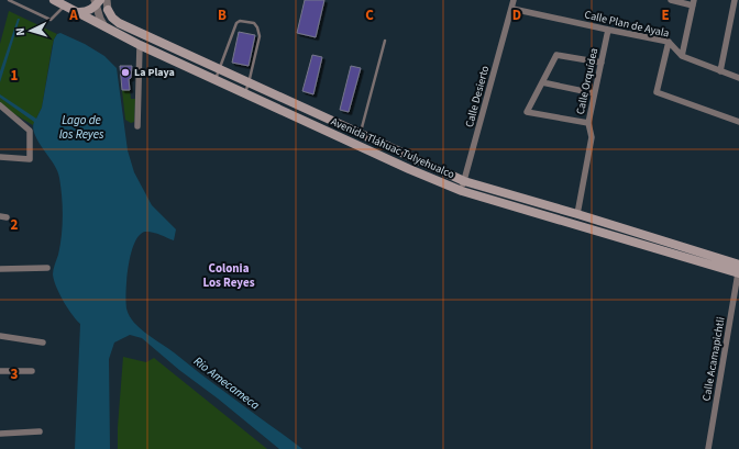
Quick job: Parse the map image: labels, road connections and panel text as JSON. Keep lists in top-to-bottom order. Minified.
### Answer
{"streets":{"main road":["Avenida Tláhuac Tulyehualco"],"street":["Calle Plan de Ayala","Calle Orquídea","Calle Desierto","Calle Acamapichtli"]},"crossings":[["Calle Plan de Ayala","Calle Orquídea"],["Calle Plan de Ayala","Calle Desierto"],["Calle Orquídea","Avenida Tláhuac Tulyehualco"],["Calle Desierto","Avenida Tláhuac Tulyehualco"],["Avenida Tláhuac Tulyehualco","Calle Acamapichtli"]],"districts":["Colonia Los Reyes"],"water":["Lago de los Reyes","Rio Amecameca"],"places":["La Playa"],"north":"left","grid":{"columns":["A","B","C","D","E"],"rows":["1","2","3"]}}
